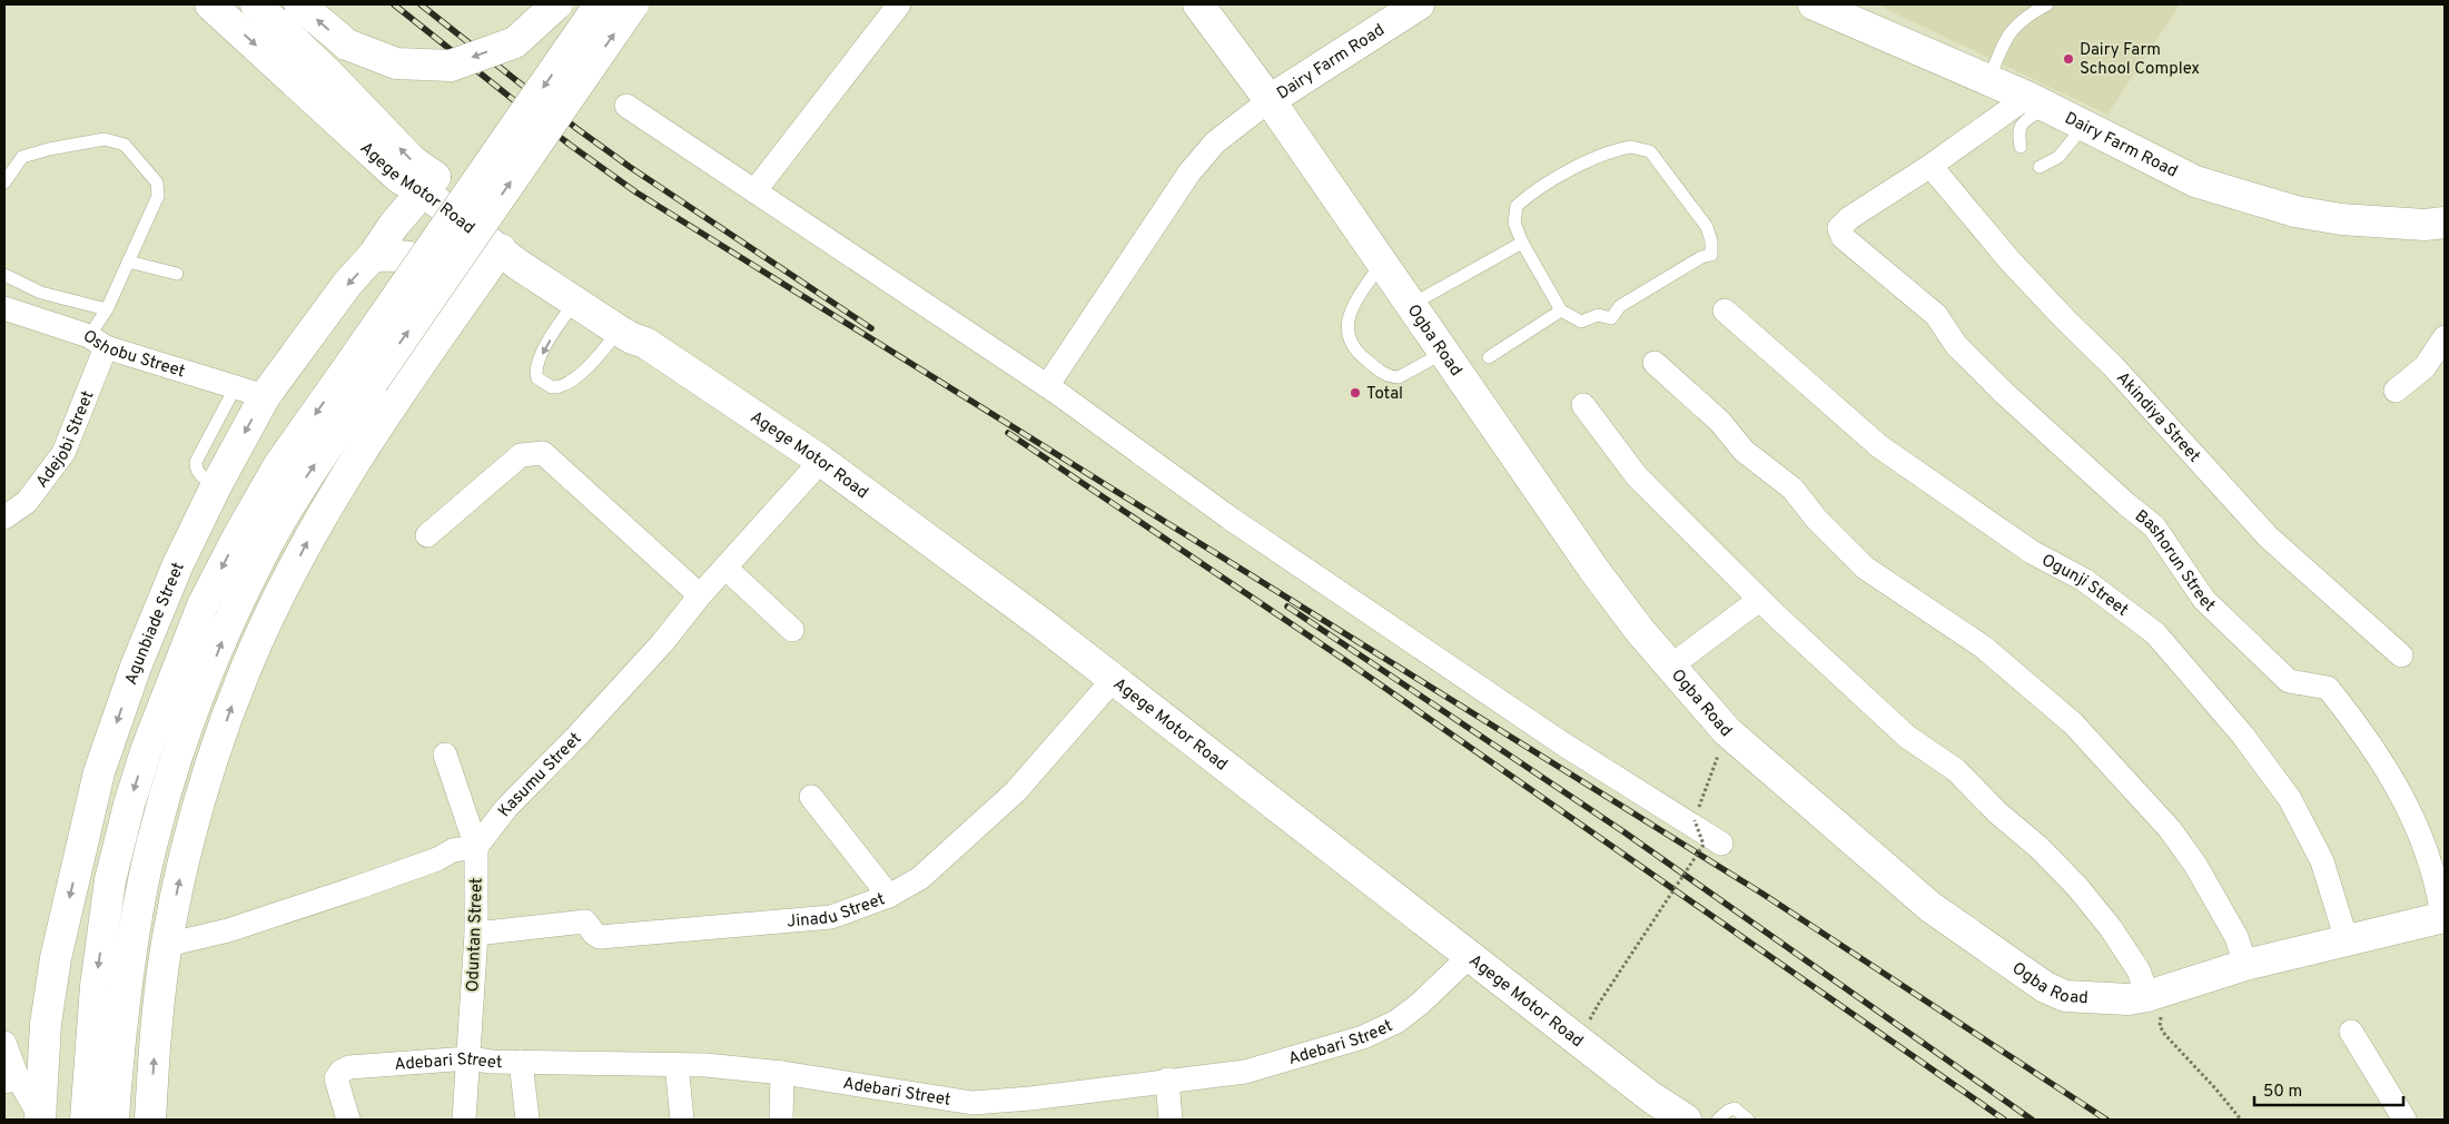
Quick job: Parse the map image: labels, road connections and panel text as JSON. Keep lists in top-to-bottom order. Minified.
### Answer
{"streets":{"main road":["Dairy Farm Road","Agege Motor Road","Ogba Road","Agunbiade Street"],"street":["Oshobu Street","Akindiya Street","Adejobi Street","Bashorun Street","Ogunji Street","Kasumu Street","Jinadu Street","Oduntan Street","Adebari Street"]},"crossings":[["Dairy Farm Road","Ogba Road"],["Agege Motor Road","Agunbiade Street"],["Agege Motor Road","Kasumu Street"],["Agege Motor Road","Jinadu Street"],["Agege Motor Road","Adebari Street"],["Ogba Road","Bashorun Street"],["Ogba Road","Ogunji Street"],["Oshobu Street","Adejobi Street"],["Oshobu Street","Agunbiade Street"],["Akindiya Street","Bashorun Street"],["Kasumu Street","Oduntan Street"],["Jinadu Street","Oduntan Street"],["Oduntan Street","Adebari Street"]],"places":["Dairy Farm School Complex","Total"],"scale_bar":"50 m"}
